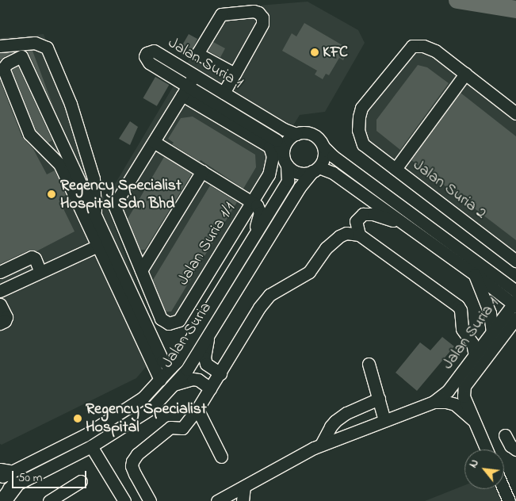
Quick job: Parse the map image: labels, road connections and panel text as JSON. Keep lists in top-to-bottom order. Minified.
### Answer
{"streets":{"street":["Jalan Suria 1","Jalan Suria 2","Jalan Suria 1/1","Jalan Suria"]},"crossings":[["Jalan Suria 1","Jalan Suria 1/1"],["Jalan Suria 1","Jalan Suria"]],"places":["KFC","Regency Specialist Hospital Sdn Bhd","Regency Specialist Hospital"],"scale_bar":"50 m","north":"top left"}
